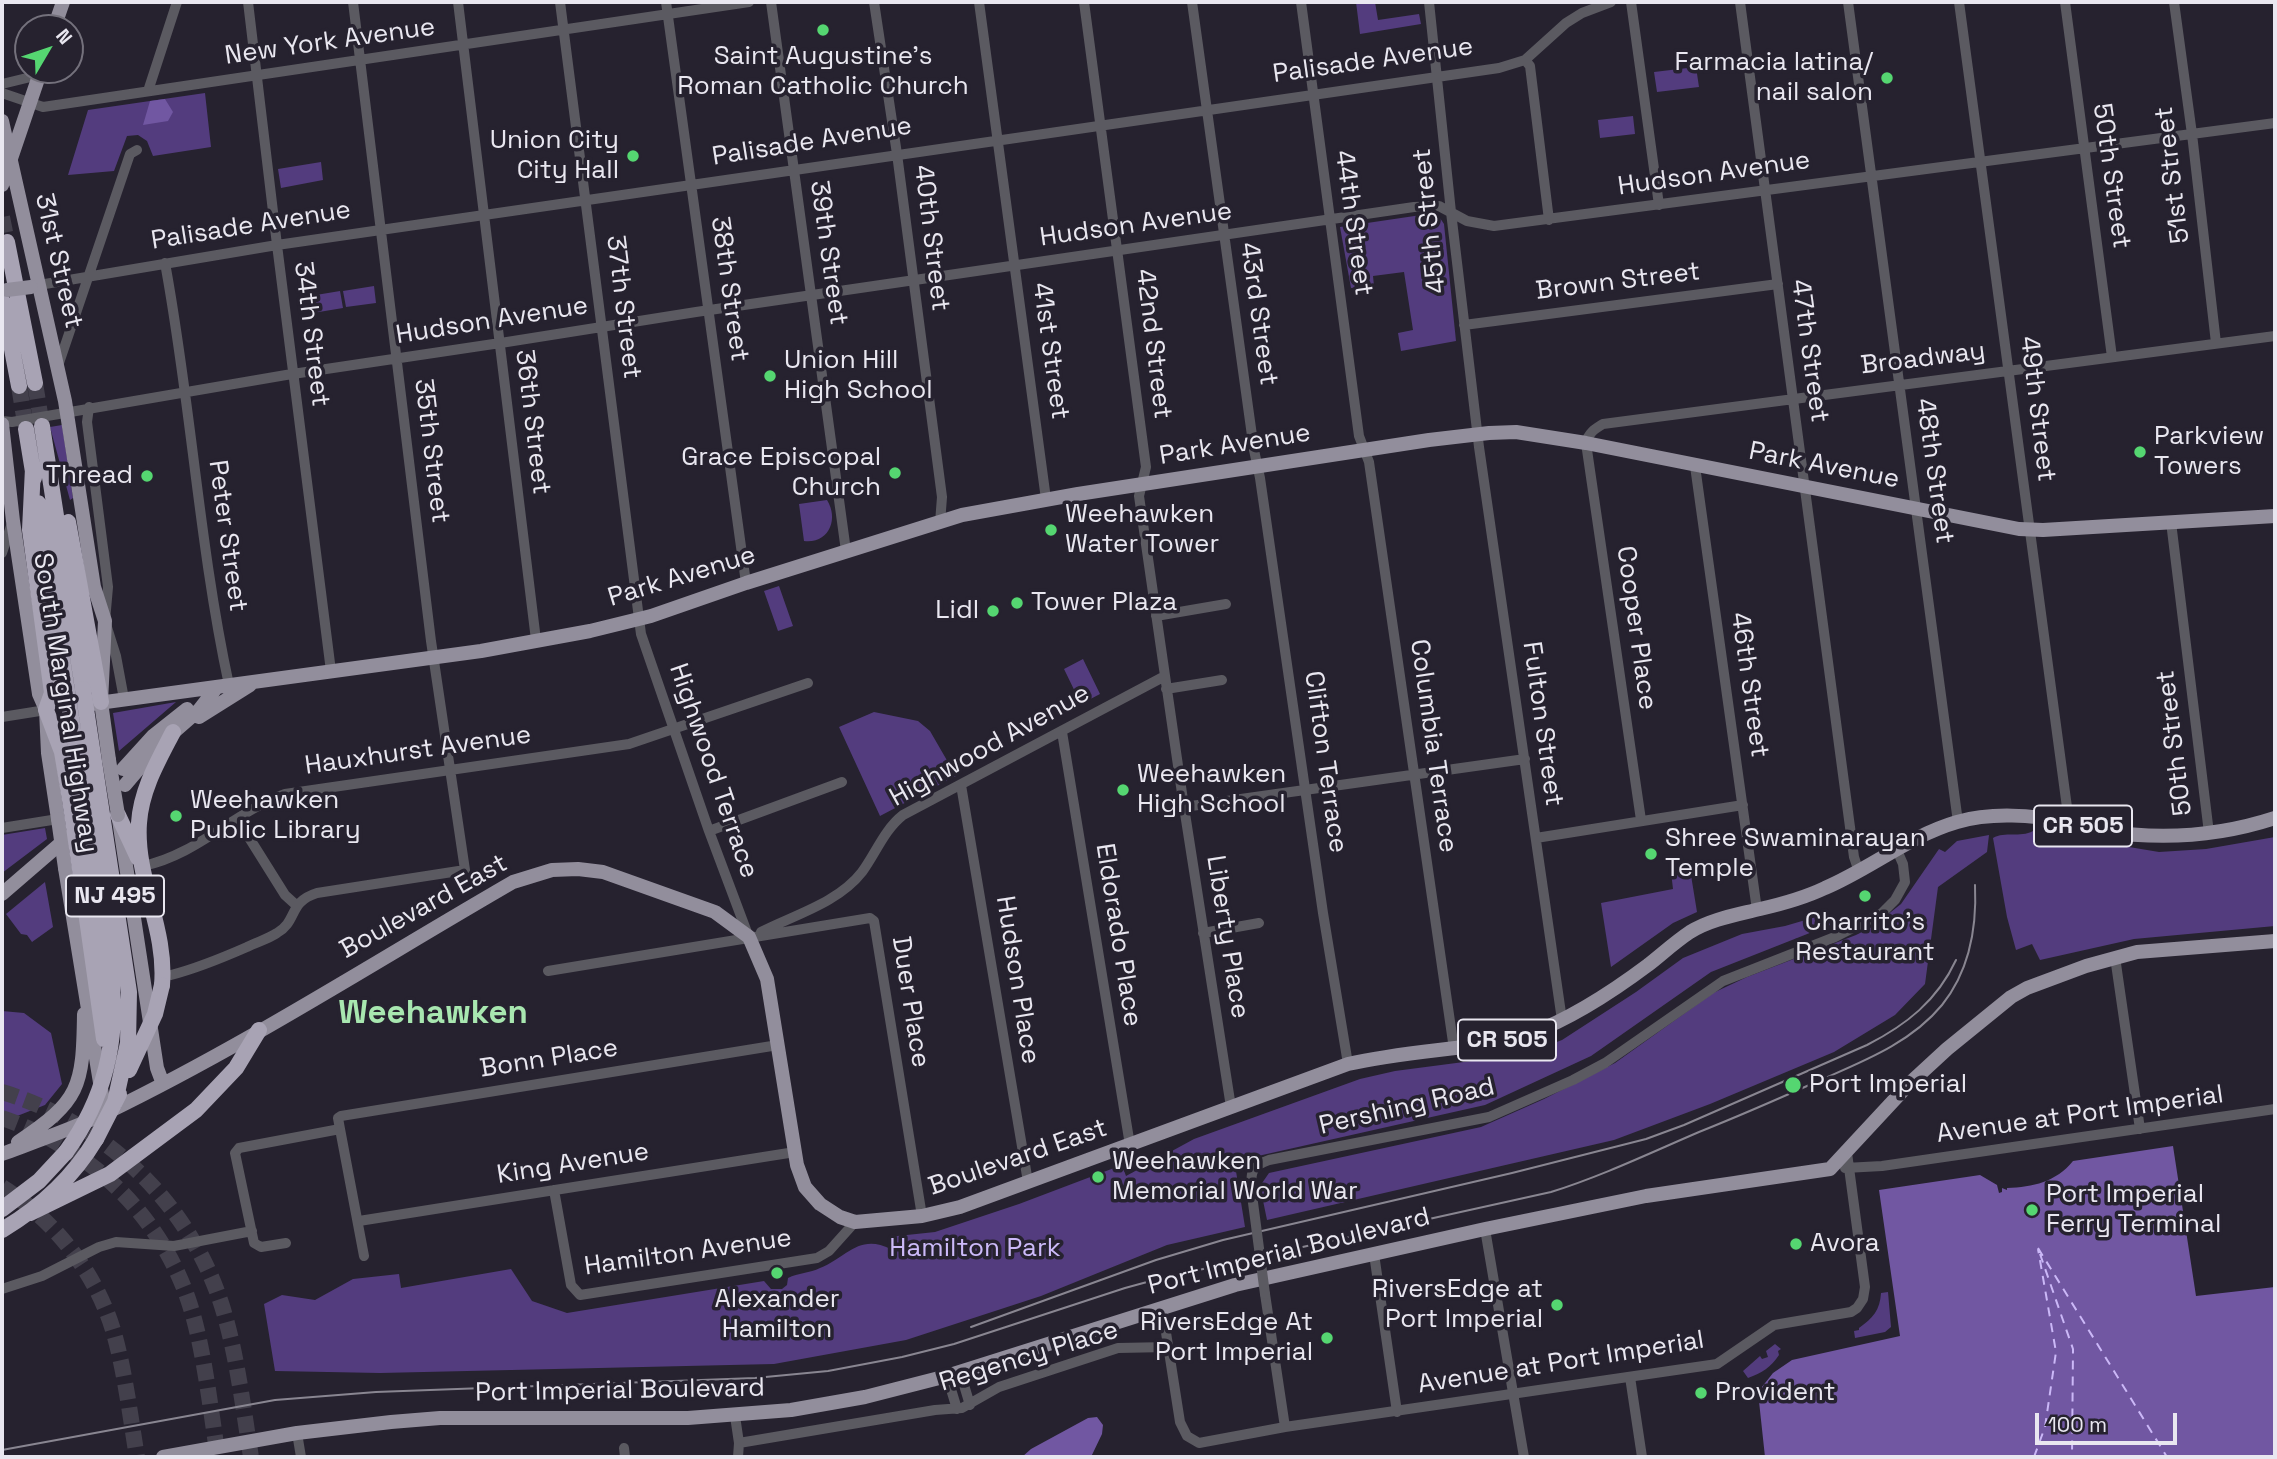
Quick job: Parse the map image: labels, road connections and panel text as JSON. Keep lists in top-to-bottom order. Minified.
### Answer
{"streets":{"highway":["NJ 495"],"main road":["Palisade Avenue","31st Street","Park Avenue","South Marginal Highway","CR 505","Boulevard East","Port Imperial Boulevard"],"street":["New York Avenue","Hudson Avenue","51st Street","50th Street","45th Street","44th Street","40th Street","39th Street","Brown Street","38th Street","37th Street","43rd Street","34th Street","42nd Street","41st Street","47th Street","Broadway","49th Street","36th Street","35th Street","48th Street","Peter Street","Cooper Place","46th Street","Fulton Street","Highwood Avenue","Columbia Terrace","Hauxhurst Avenue","Clifton Terrace","Highwood Terrace","Eldorado Place","Liberty Place","Hudson Place","Duer Place","Bonn Place","Pershing Road","Avenue at Port Imperial","King Avenue","Hamilton Avenue","Regency Place"]},"crossings":[["New York Avenue","38th Street"],["New York Avenue","37th Street"],["New York Avenue","34th Street"],["New York Avenue","36th Street"],["New York Avenue","35th Street"],["Palisade Avenue","45th Street"],["Palisade Avenue","44th Street"],["Palisade Avenue","40th Street"],["Palisade Avenue","39th Street"],["Palisade Avenue","31st Street"],["Palisade Avenue","38th Street"],["Palisade Avenue","37th Street"],["Palisade Avenue","43rd Street"],["Palisade Avenue","34th Street"],["Palisade Avenue","42nd Street"],["Palisade Avenue","41st Street"],["Palisade Avenue","36th Street"],["Palisade Avenue","35th Street"],["Palisade Avenue","Peter Street"],["Hudson Avenue","51st Street"],["Hudson Avenue","50th Street"],["Hudson Avenue","45th Street"],["Hudson Avenue","44th Street"],["Hudson Avenue","40th Street"],["Hudson Avenue","39th Street"],["Hudson Avenue","31st Street"],["Hudson Avenue","38th Street"],["Hudson Avenue","37th Street"],["Hudson Avenue","43rd Street"],["Hudson Avenue","34th Street"],["Hudson Avenue","42nd Street"],["Hudson Avenue","41st Street"],["Hudson Avenue","47th Street"],["Hudson Avenue","49th Street"],["Hudson Avenue","36th Street"],["Hudson Avenue","35th Street"],["Hudson Avenue","48th Street"],["Hudson Avenue","Peter Street"],["Hudson Avenue","South Marginal Highway"],["51st Street","Broadway"],["50th Street","Broadway"],["50th Street","Park Avenue"],["50th Street","Boulevard East"],["45th Street","Brown Street"],["45th Street","Park Avenue"],["45th Street","Fulton Street"],["44th Street","Park Avenue"],["44th Street","Columbia Terrace"],["40th Street","Park Avenue"],["39th Street","Park Avenue"],["Brown Street","47th Street"],["38th Street","Park Avenue"],["37th Street","Park Avenue"],["37th Street","Highwood Terrace"],["43rd Street","Park Avenue"],["43rd Street","Clifton Terrace"],["34th Street","Park Avenue"],["42nd Street","Park Avenue"],["42nd Street","Liberty Place"],["41st Street","Park Avenue"],["47th Street","Broadway"],["47th Street","Park Avenue"],["47th Street","Boulevard East"],["Broadway","49th Street"],["Broadway","Park Avenue"],["Broadway","48th Street"],["Broadway","Cooper Place"],["49th Street","Park Avenue"],["49th Street","Boulevard East"],["36th Street","Park Avenue"],["Park Avenue","35th Street"],["Park Avenue","48th Street"],["Park Avenue","Peter Street"],["Park Avenue","Cooper Place"],["Park Avenue","46th Street"],["Park Avenue","Fulton Street"],["Park Avenue","Columbia Terrace"],["Park Avenue","Clifton Terrace"],["Park Avenue","Highwood Terrace"],["Park Avenue","Liberty Place"],["35th Street","Hauxhurst Avenue"],["48th Street","Boulevard East"],["46th Street","Boulevard East"],["South Marginal Highway","NJ 495"],["South Marginal Highway","Boulevard East"],["Fulton Street","Boulevard East"],["Highwood Avenue","Highwood Terrace"],["Highwood Avenue","Boulevard East"],["Highwood Avenue","Eldorado Place"],["Highwood Avenue","Liberty Place"],["Highwood Avenue","Hudson Place"],["Highwood Avenue","Duer Place"],["Columbia Terrace","Boulevard East"],["Hauxhurst Avenue","Highwood Terrace"],["Clifton Terrace","Boulevard East"],["Highwood Terrace","Boulevard East"],["Highwood Terrace","Duer Place"],["NJ 495","Boulevard East"],["Boulevard East","Eldorado Place"],["Boulevard East","Liberty Place"],["Boulevard East","Hudson Place"],["Boulevard East","Duer Place"],["Boulevard East","Pershing Road"],["Boulevard East","Hamilton Avenue"],["Pershing Road","Avenue at Port Imperial"],["Avenue at Port Imperial","Port Imperial Boulevard"],["King Avenue","Hamilton Avenue"]],"districts":["Weehawken"],"parks":["Hamilton Park"],"places":["Saint Augustine's Roman Catholic Church","Farmacia latina/ nail salon","Union City City Hall","Union Hill High School","Parkview Towers","Grace Episcopal Church","Thread","Weehawken Water Tower","Tower Plaza","Lidl","Weehawken High School","Weehawken Public Library","Shree Swaminarayan Temple","Charrito's Restaurant","Port Imperial","Weehawken Memorial World War","Port Imperial Ferry Terminal","Avora","Alexander Hamilton","RiversEdge at Port Imperial","RiversEdge At Port Imperial","Provident"],"scale_bar":"100 m","north":"top right"}
